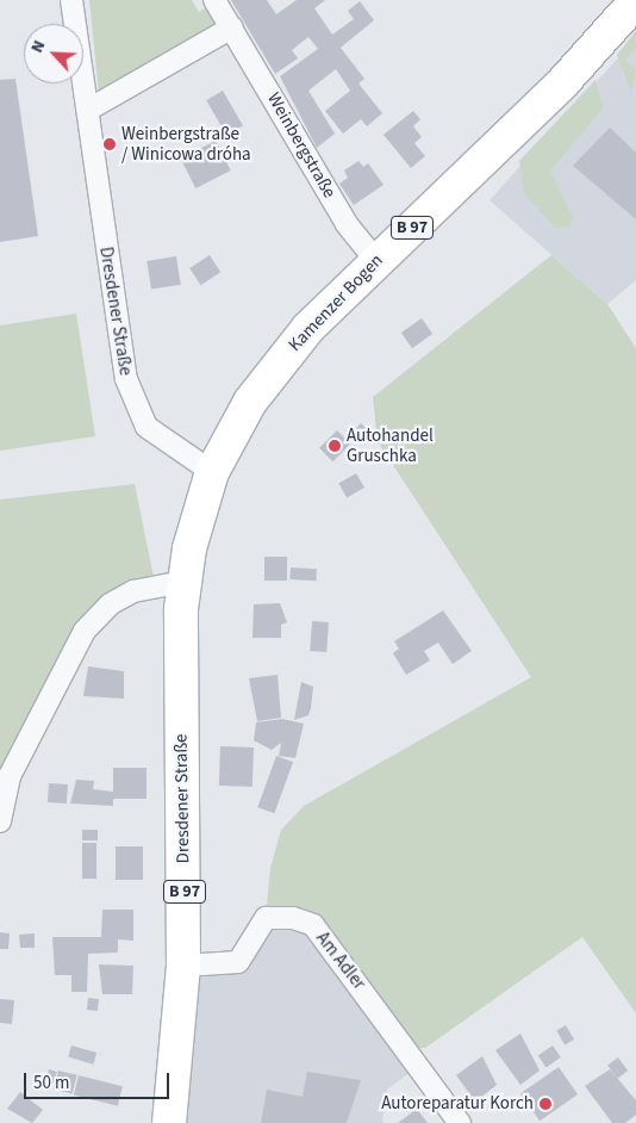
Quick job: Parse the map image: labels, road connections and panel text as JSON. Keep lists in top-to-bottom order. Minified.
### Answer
{"streets":{"main road":["B 97","Kamenzer Bogen","Dresdener Straße"],"street":["Weinbergstraße","Am Adler"]},"crossings":[["Weinbergstraße","Kamenzer Bogen"],["Kamenzer Bogen","Dresdener Straße"],["Dresdener Straße","Am Adler"]],"places":["Weinbergstraße / Winicowa dróha","Autohandel Gruschka","Autoreparatur Korch"],"scale_bar":"50 m","north":"top left"}
